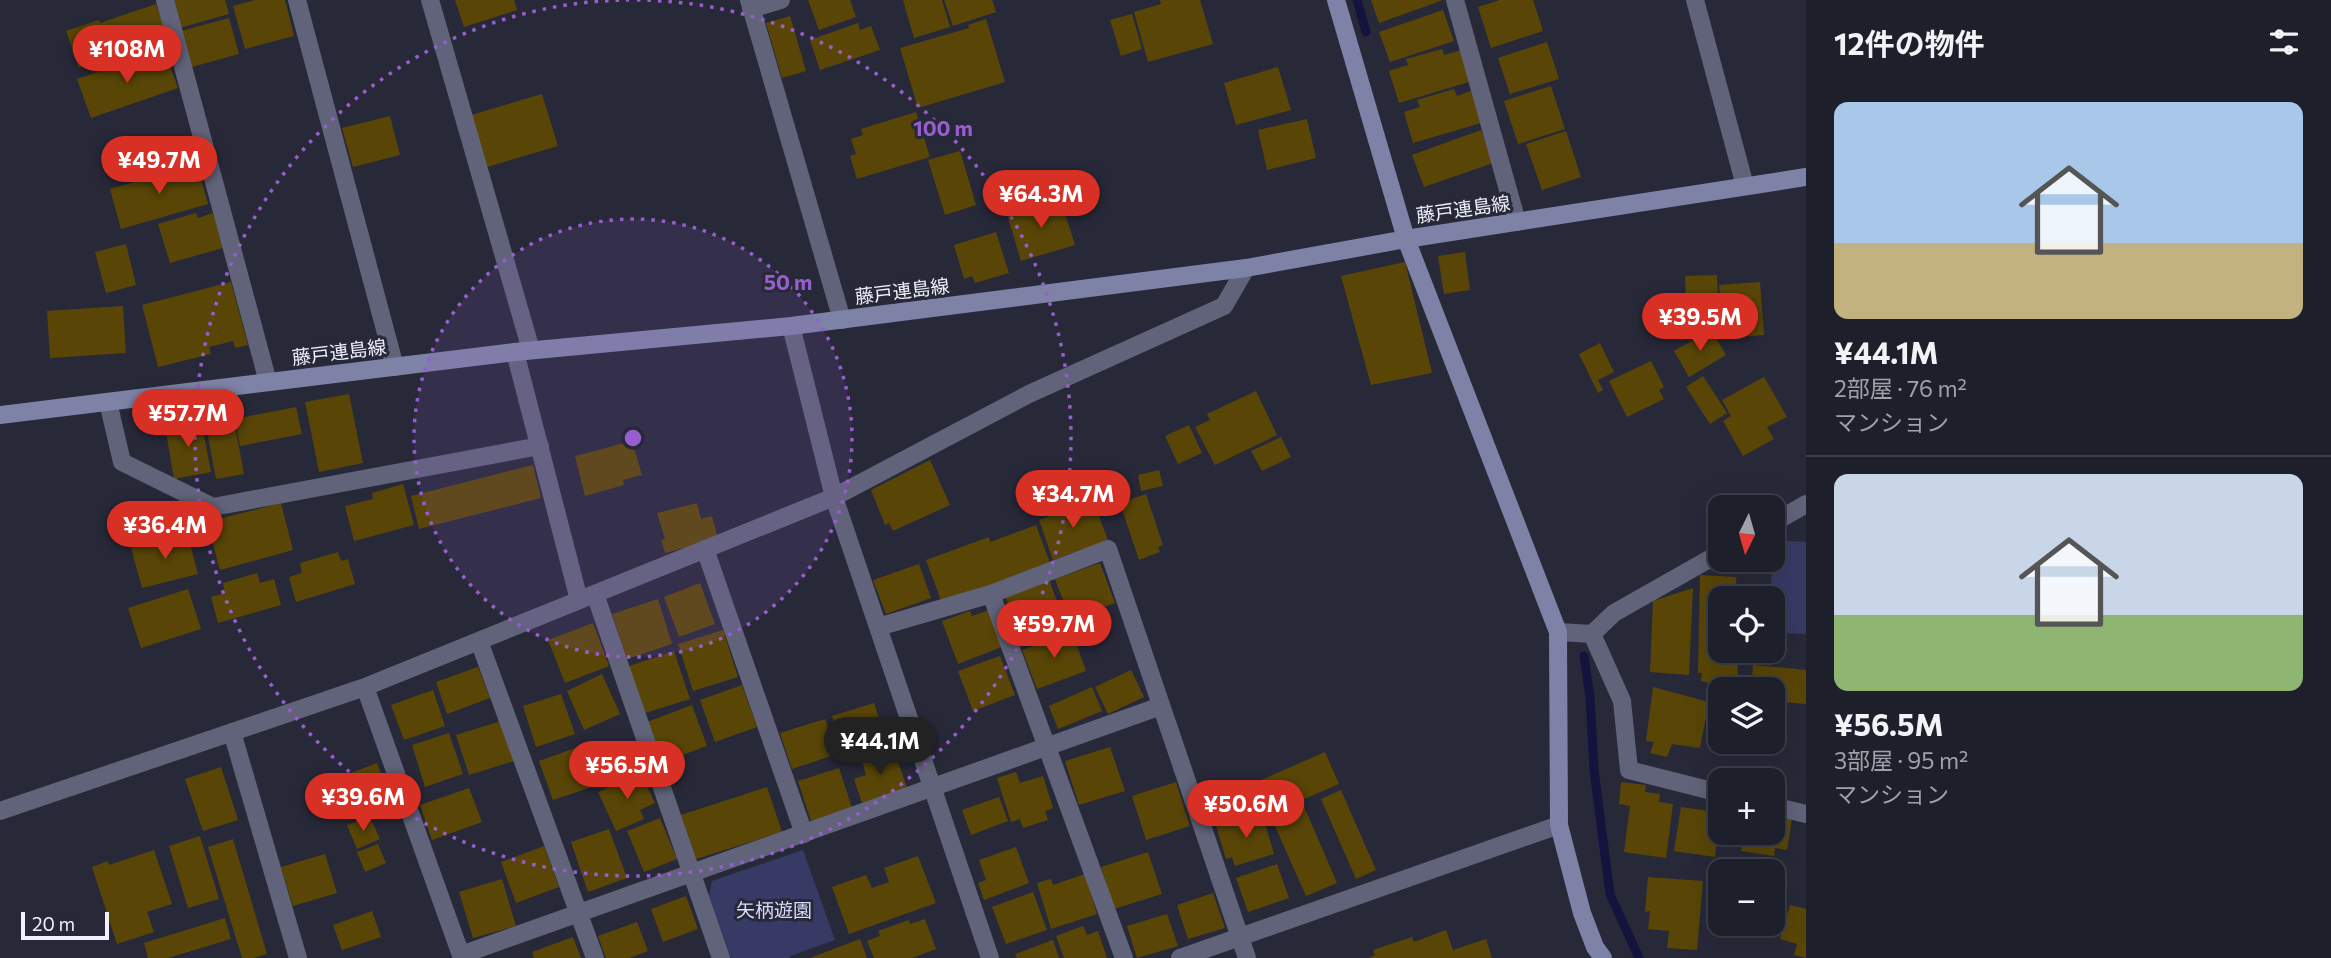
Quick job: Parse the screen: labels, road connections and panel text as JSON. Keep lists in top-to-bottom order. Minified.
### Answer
{"streets":{"main road":["藤戸連島線"]},"parks":["矢柄遊園"],"scale_bar":"20 m","north":"bottom","page":{"heading":"12件の物件","price":["¥108M","¥49.7M","¥64.3M","¥39.5M","¥57.7M","¥34.7M","¥36.4M","¥59.7M","¥44.1M","¥56.5M","¥39.6M","¥50.6M"],"list":[{"name":"¥44.1M","note":"2部屋 · 76 m² · マンション"},{"name":"¥56.5M","note":"3部屋 · 95 m² · マンション"}],"map_buttons":["+","−"],"scale":"20 m"},"rings":["100 m","50 m"]}
